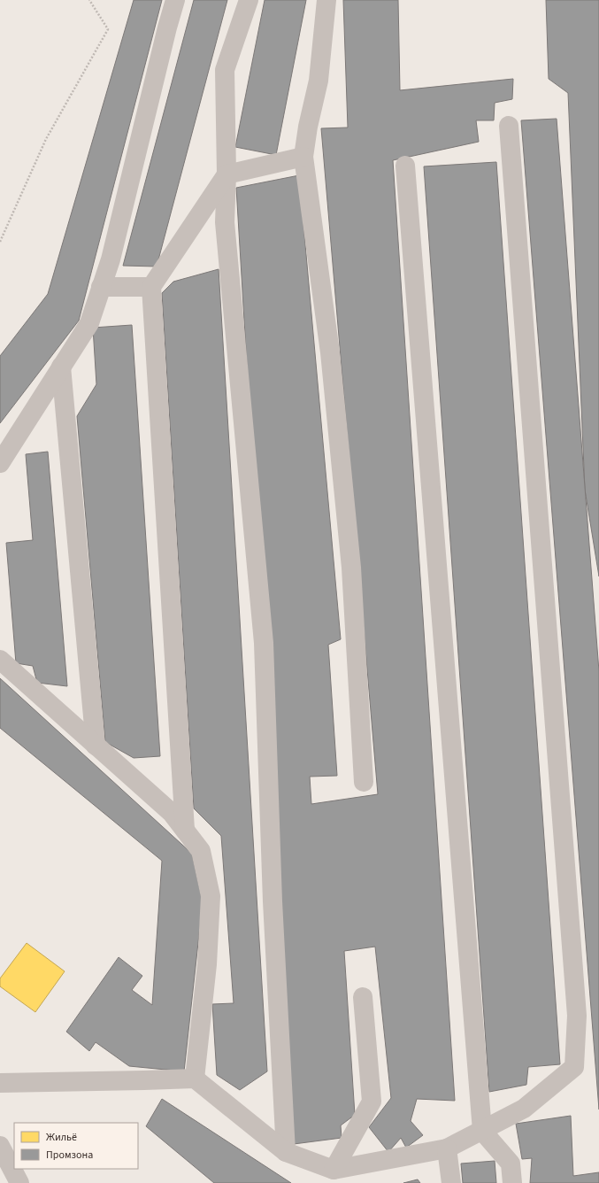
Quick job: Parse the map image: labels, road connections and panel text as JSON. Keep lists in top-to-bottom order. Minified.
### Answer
{"legend":["Жильё","Промзона"]}
